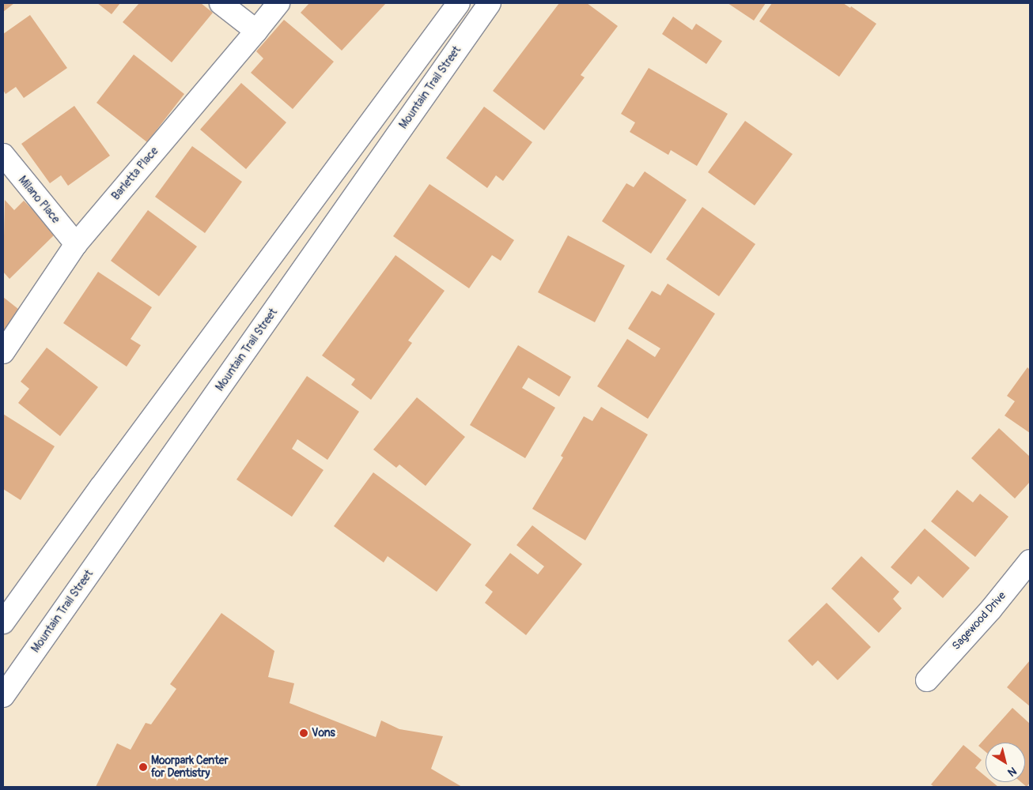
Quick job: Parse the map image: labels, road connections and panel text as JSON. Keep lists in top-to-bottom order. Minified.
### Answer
{"streets":{"street":["Mountain Trail Street","Barletta Place","Milano Place","Sagewood Drive"]},"crossings":[["Barletta Place","Milano Place"]],"places":["Vons","Moorpark Center for Dentistry"],"north":"bottom right"}
